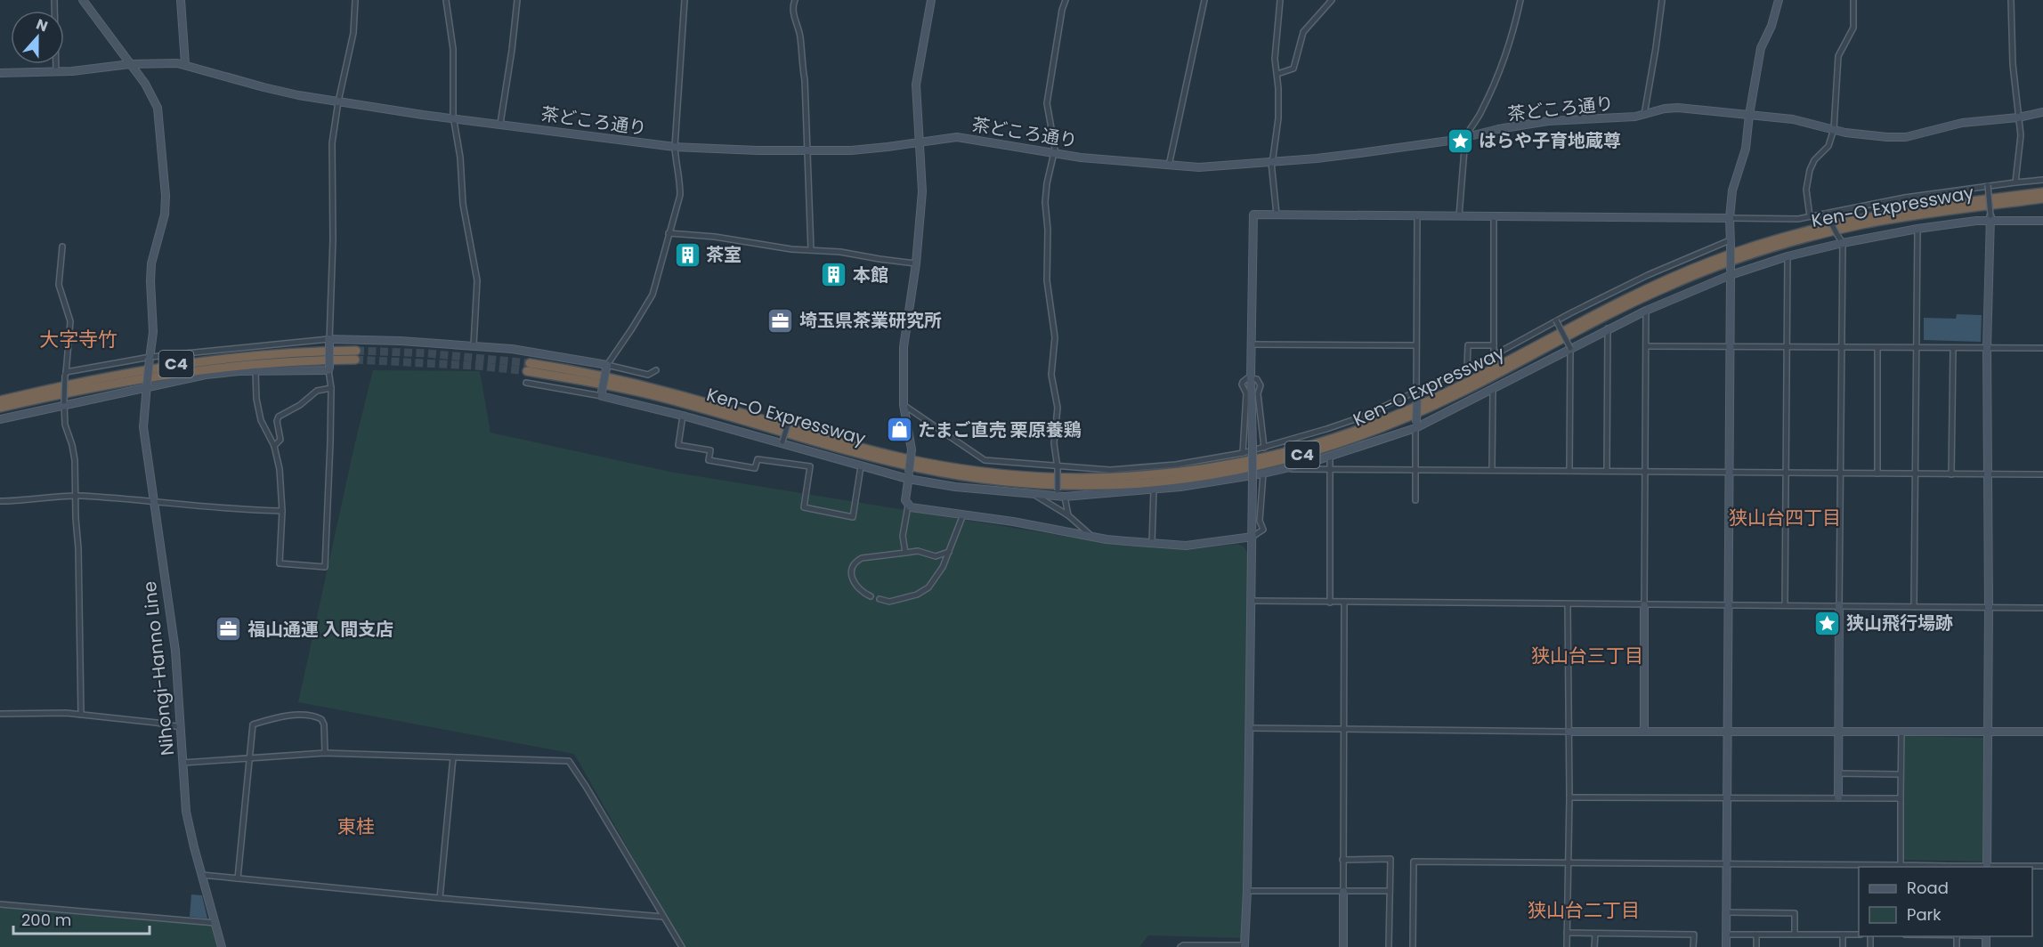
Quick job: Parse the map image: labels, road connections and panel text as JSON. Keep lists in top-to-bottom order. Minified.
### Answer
{"streets":{"highway":["Ken-O Expressway","C4"],"street":["茶どころ通り","Nihongi-Hanno Line"]},"districts":["大字寺竹","狭山台四丁目","狭山台三丁目","東桂","狭山台二丁目"],"places":{"place":["はらや子育地蔵尊","狭山飛行場跡"],"building":["茶室","本館"],"office":["埼玉県茶業研究所","福山通運 入間支店"],"shop":["たまご直売 栗原養鶏"]},"legend":["Road","Park"],"scale_bar":"200 m","north":"top"}
